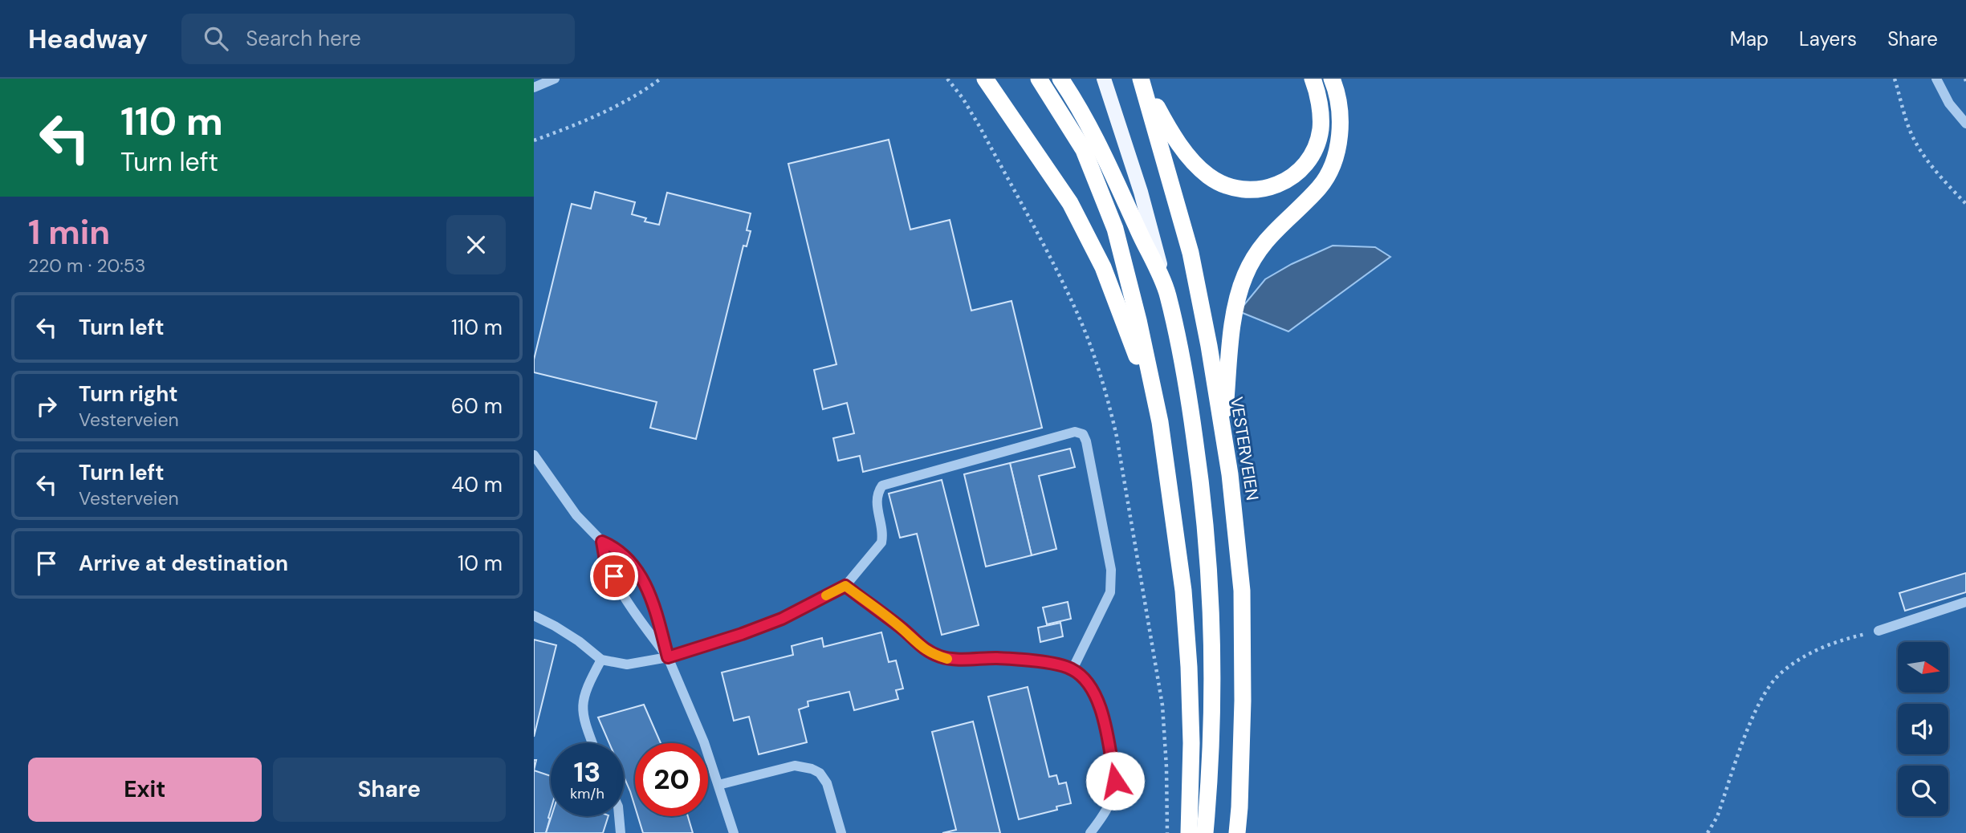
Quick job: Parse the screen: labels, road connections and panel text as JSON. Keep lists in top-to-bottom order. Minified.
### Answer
{"streets":{"highway":["VESTERVEIEN"]},"north":"right","page":{"header":"Headway","search":"Search here","nav":["Map","Layers","Share"],"turn":["110 m","Turn left"],"heading":["1 min","220 m · 20:53"],"list":[{"name":"Turn left","value":"110 m"},{"name":"Turn right","note":"Vesterveien","value":"60 m"},{"name":"Turn left","note":"Vesterveien","value":"40 m"},{"name":"Arrive at destination","value":"10 m"}],"speed":"13 km/h","limit":"20","buttons":["Exit","Share"]}}
